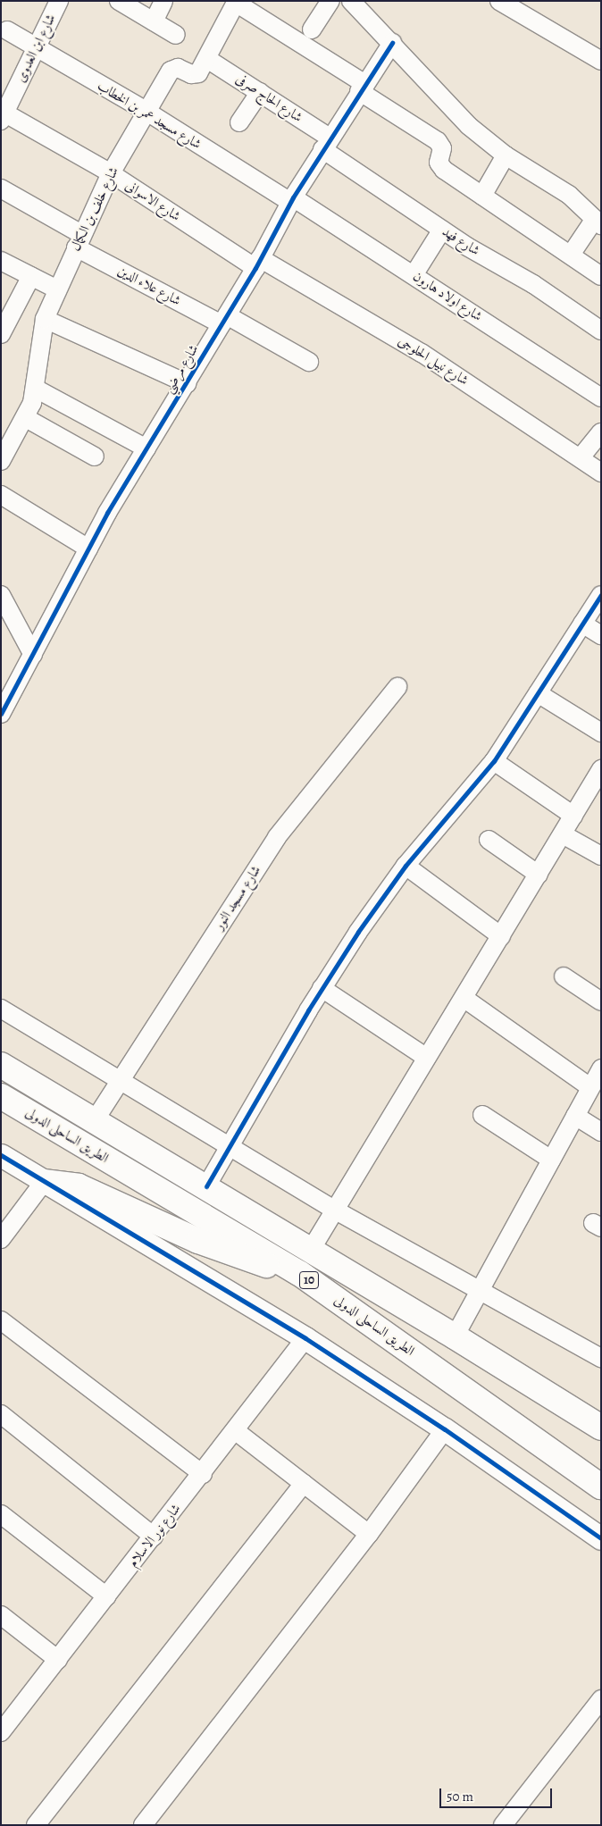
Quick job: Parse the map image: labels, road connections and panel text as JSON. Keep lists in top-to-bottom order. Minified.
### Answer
{"streets":{"highway":["الطريق الساحلى الدولى","10"],"street":["شارع ابن العدوى","شارع الحاج صرفى","شارع مسجد عمر بن الخطاب","شارع الاسوانى","شارع خلف بن الكمال","شارع فهد","شارع علاء الدين","شارع اولاد هارون","شارع نبيل الحلوجى","شارع مرضي","شارع مسجد النور","شارع نور الاسلام"]},"crossings":[["شارع ابن العدوى","شارع مسجد عمر بن الخطاب"],["شارع ابن العدوى","شارع الاسوانى"],["شارع الحاج صرفى","شارع خلف بن الكمال"],["شارع الحاج صرفى","شارع فهد"],["شارع الحاج صرفى","شارع مرضي"],["شارع مسجد عمر بن الخطاب","شارع خلف بن الكمال"],["شارع مسجد عمر بن الخطاب","شارع اولاد هارون"],["شارع مسجد عمر بن الخطاب","شارع مرضي"],["شارع الاسوانى","شارع خلف بن الكمال"],["شارع الاسوانى","شارع نبيل الحلوجى"],["شارع الاسوانى","شارع مرضي"],["شارع خلف بن الكمال","شارع علاء الدين"],["شارع فهد","شارع مرضي"],["شارع علاء الدين","شارع مرضي"],["شارع اولاد هارون","شارع مرضي"],["شارع نبيل الحلوجى","شارع مرضي"],["شارع مسجد النور","الطريق الساحلى الدولى"]],"scale_bar":"50 m"}
